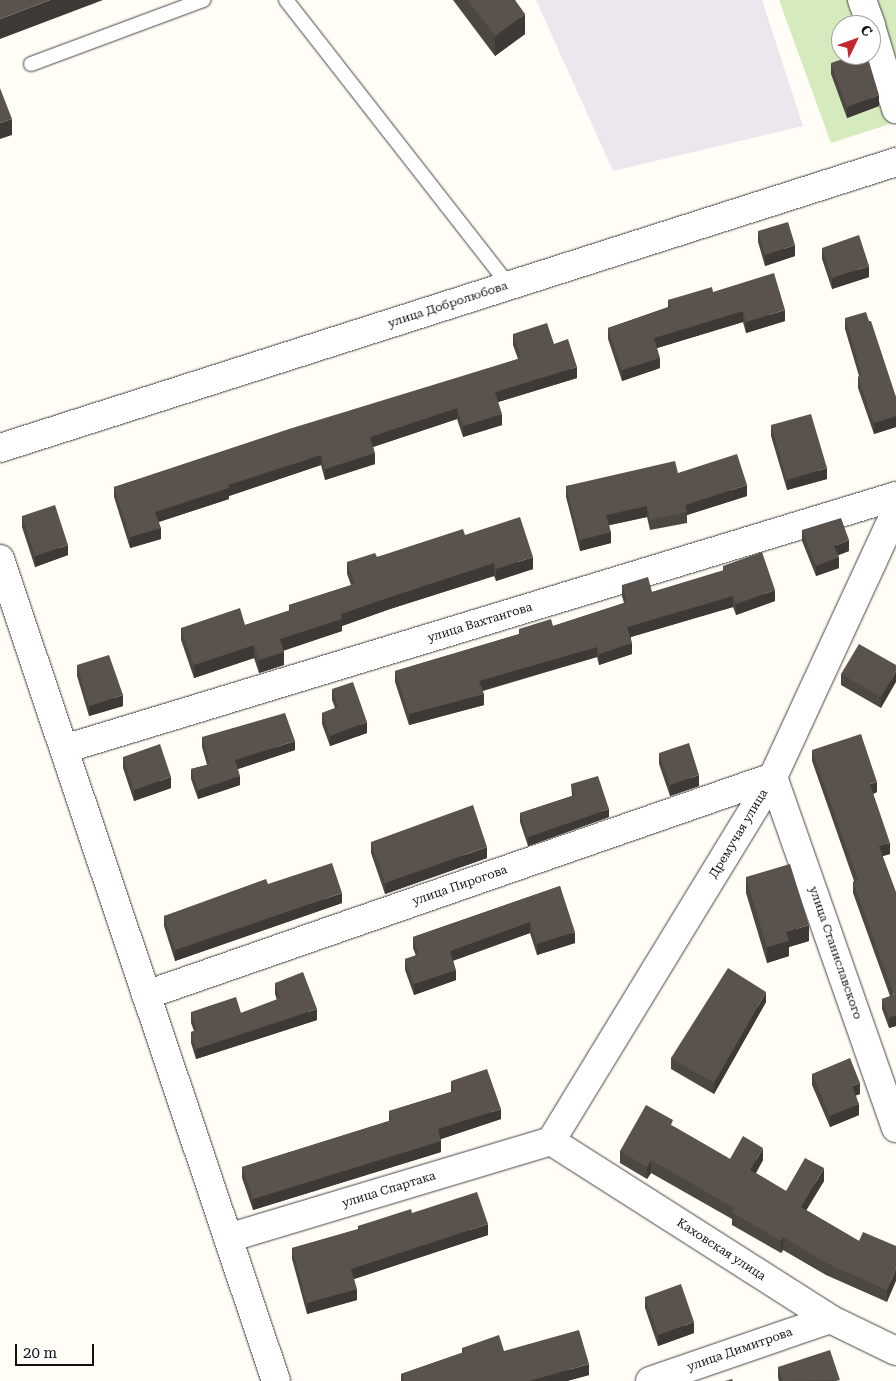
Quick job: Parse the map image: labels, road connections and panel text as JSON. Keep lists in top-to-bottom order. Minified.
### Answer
{"streets":{"street":["улица Добролюбова","улица Вахтангова","Дремучая улица","улица Пирогова","улица Станиславского","улица Спартака","Каховская улица","улица Димитрова"]},"crossings":[["Дремучая улица","улица Пирогова"],["Дремучая улица","улица Станиславского"],["Дремучая улица","улица Спартака"],["Дремучая улица","Каховская улица"],["улица Пирогова","улица Станиславского"],["улица Спартака","Каховская улица"],["Каховская улица","улица Димитрова"]],"scale_bar":"20 m","north":"top right"}
